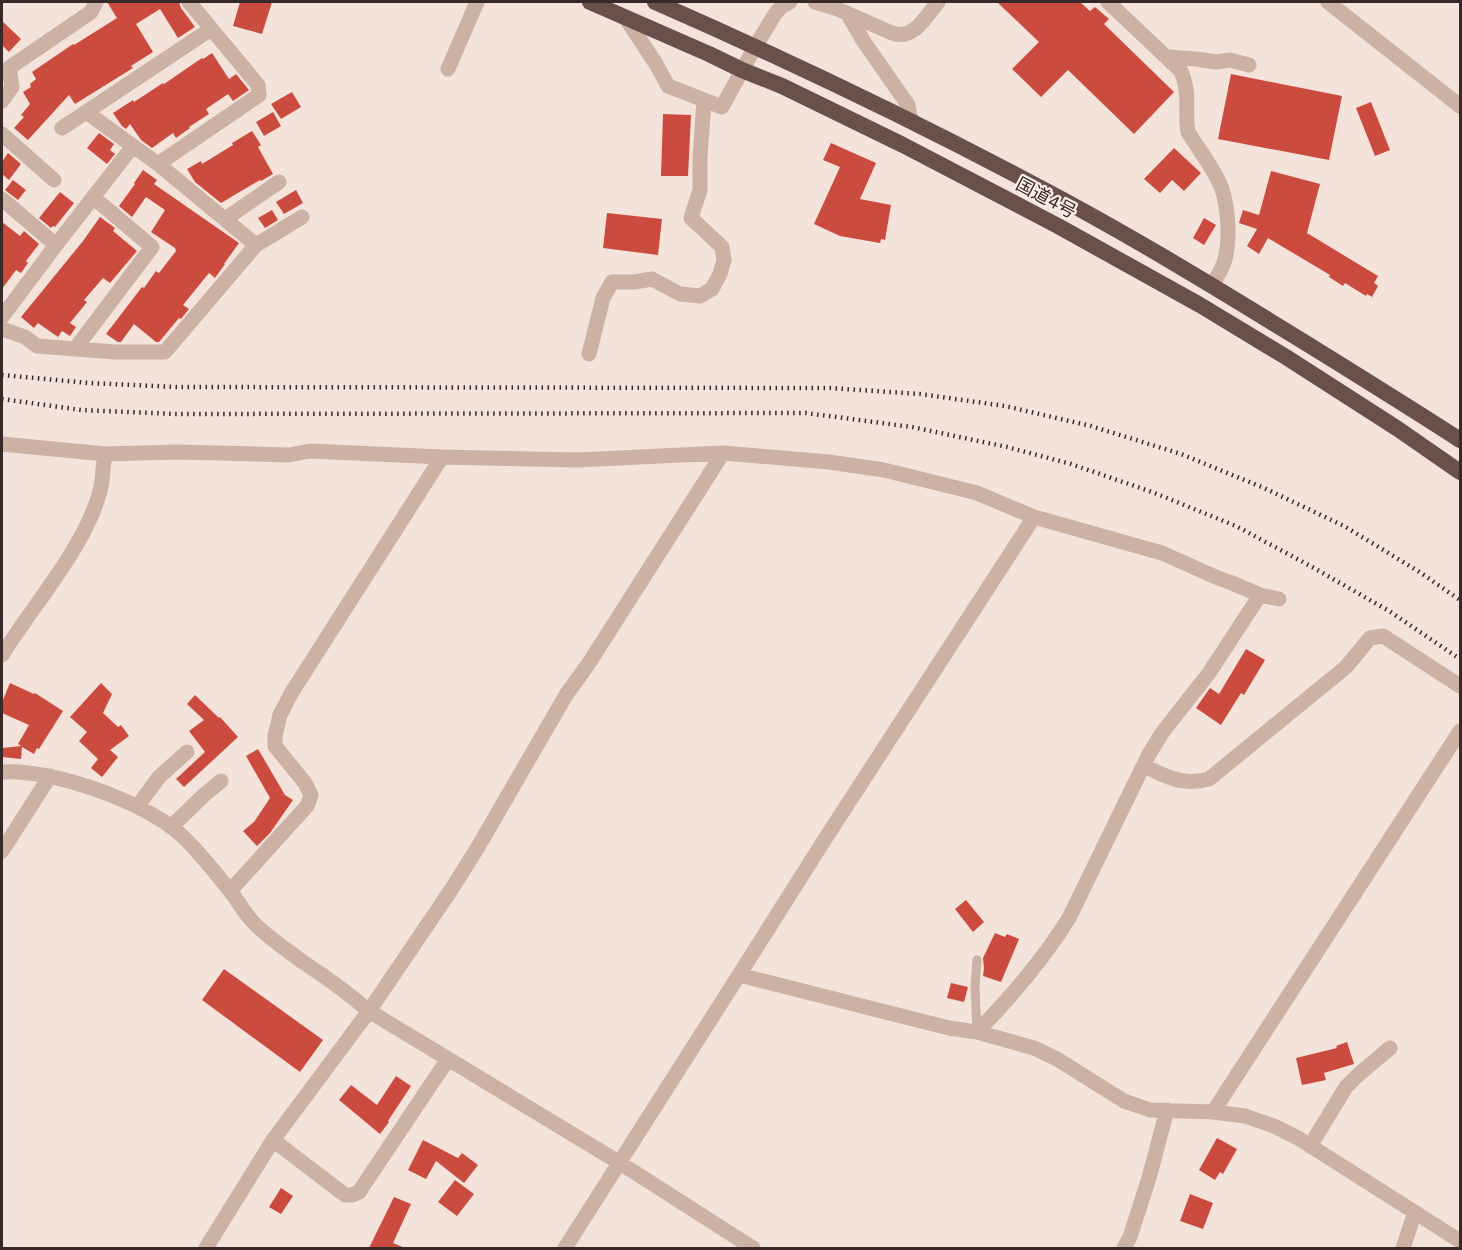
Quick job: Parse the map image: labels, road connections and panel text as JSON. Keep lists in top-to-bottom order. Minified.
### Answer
{"streets":{"highway":["国道4号"]}}
